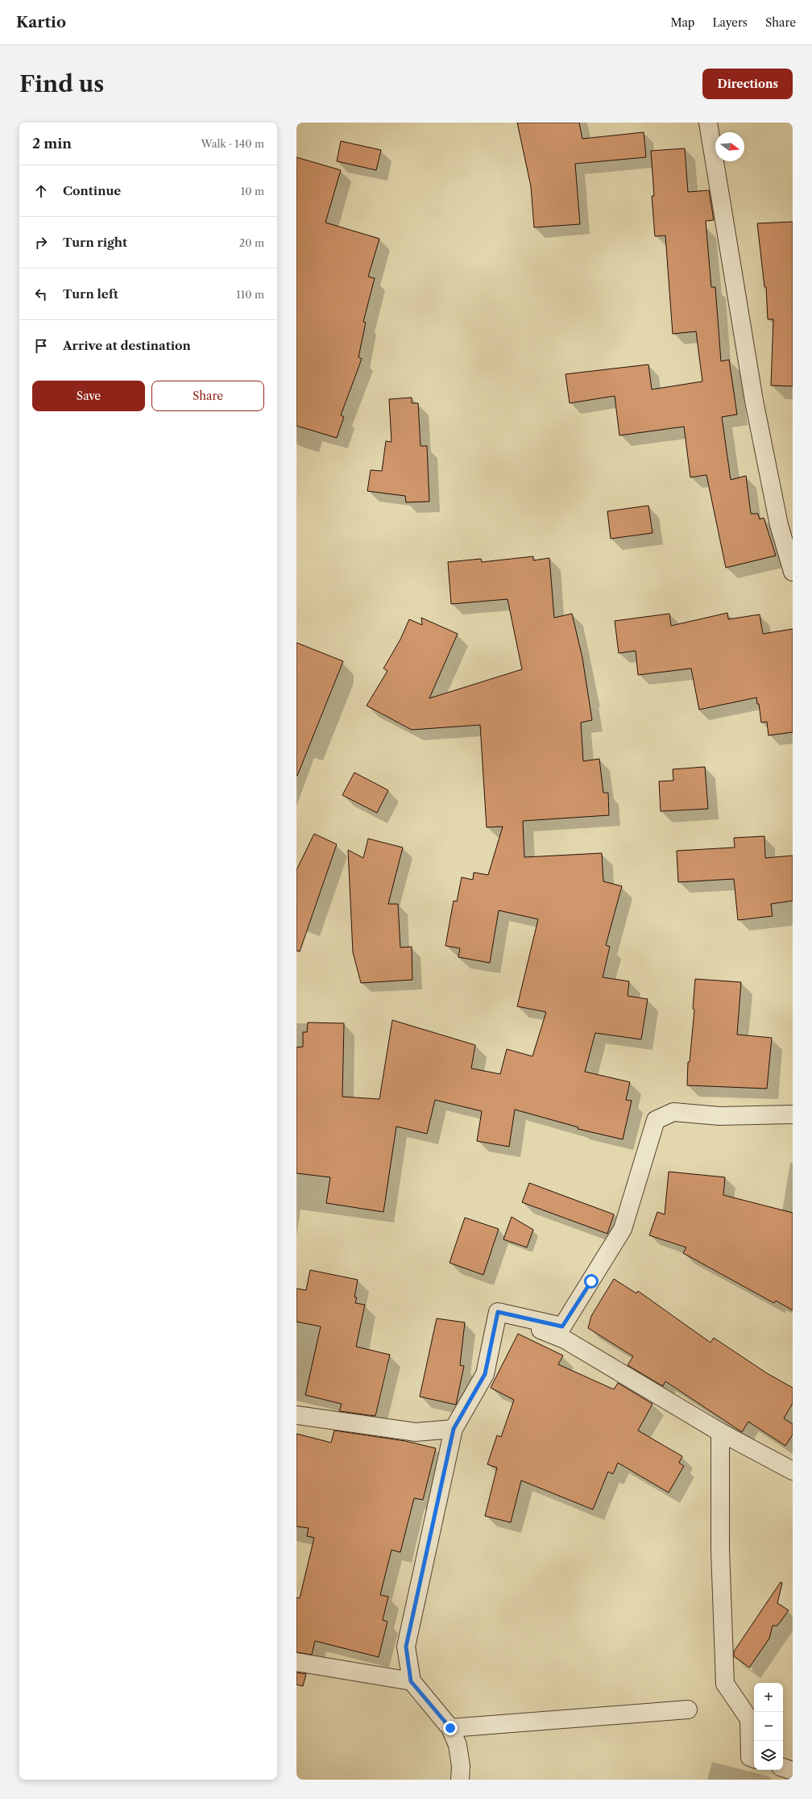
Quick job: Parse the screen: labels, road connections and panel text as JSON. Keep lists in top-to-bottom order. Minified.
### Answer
{"north":"right","page":{"header":"Kartio","nav":["Map","Layers","Share"],"buttons":["Directions",["Save","Share"]],"title":"Find us","heading":["2 min","Walk · 140 m"],"list":[["Continue","10 m"],["Turn right","20 m"],["Turn left","110 m"],"Arrive at destination"],"map_buttons":["+","−"]}}
